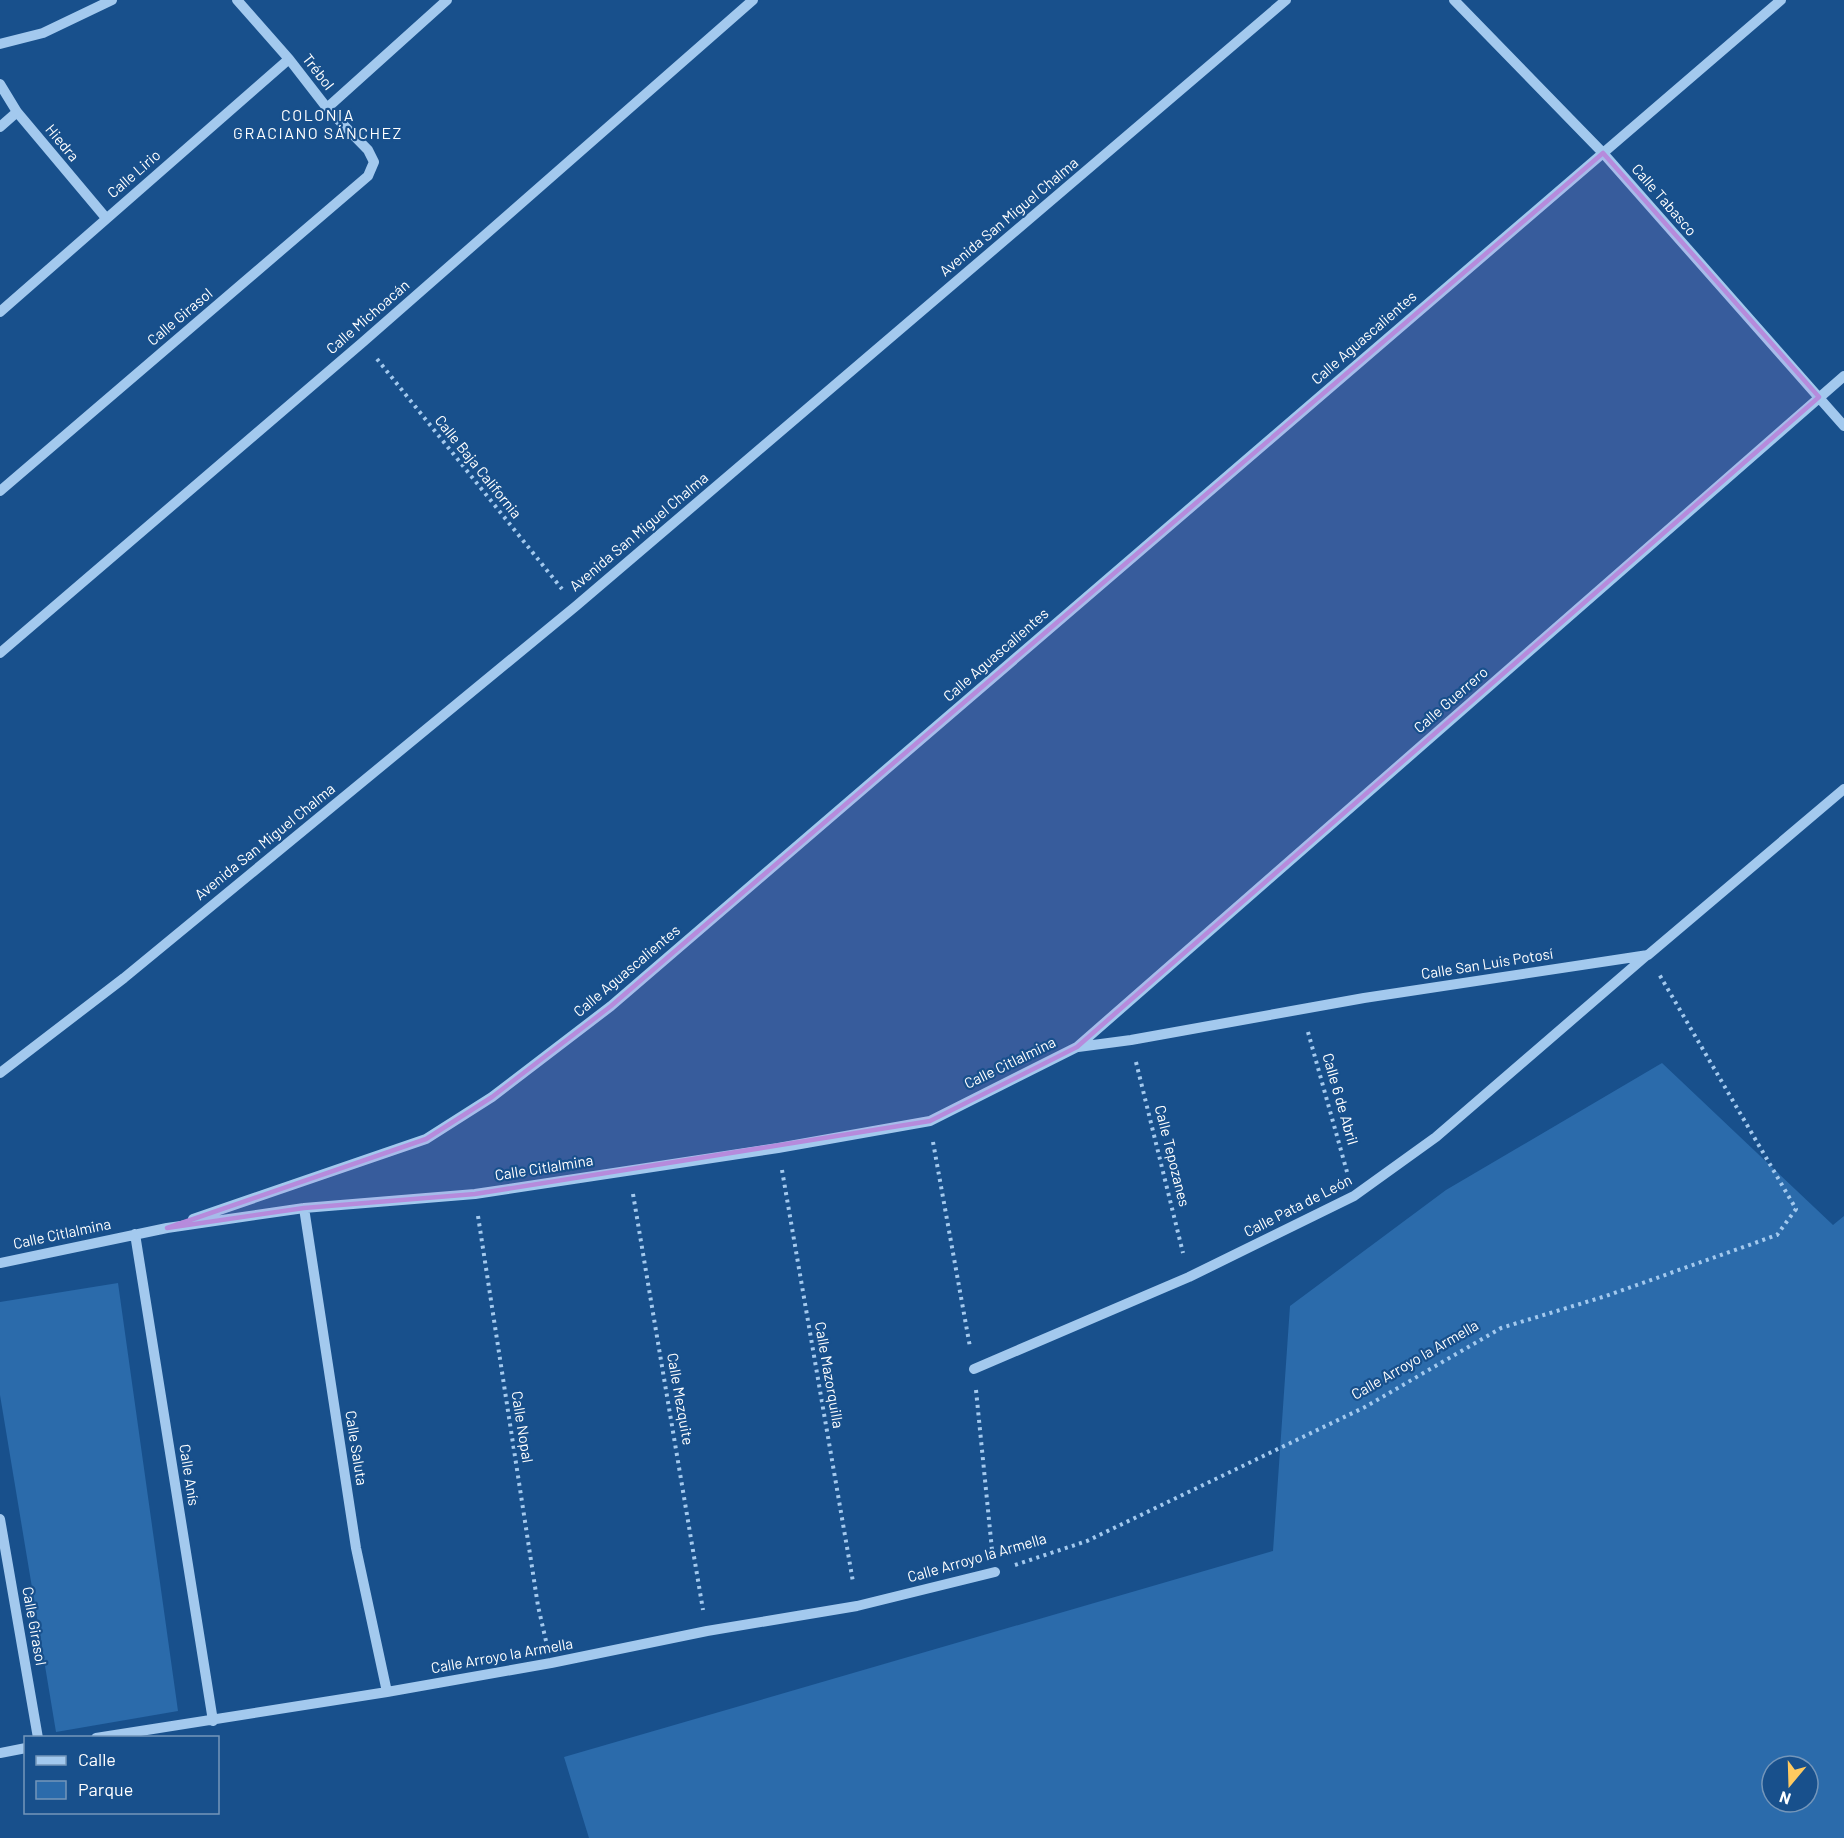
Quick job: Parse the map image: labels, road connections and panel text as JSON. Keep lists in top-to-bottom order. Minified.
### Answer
{"streets":{"street":["Trébol","Hiedra","Calle Lirio","Calle Tabasco","Avenida San Miguel Chalma","Calle Girasol","Calle Michoacán","Calle Aguascalientes","Calle Guerrero","Calle San Luis Potosí","Calle Citlalmina","Calle Pata de León","Calle Arroyo la Armella","Calle Saluta","Calle Anís"],"path":["Calle Baja California","Calle 6 de Abril","Calle Tepozanes","Calle Mazorquilla","Calle Mezquite","Calle Nopal"]},"crossings":[["Trébol","Calle Lirio"],["Trébol","Calle Girasol"],["Hiedra","Calle Lirio"],["Calle Tabasco","Calle Aguascalientes"],["Calle Tabasco","Calle Guerrero"],["Avenida San Miguel Chalma","Calle Baja California"],["Calle Michoacán","Calle Baja California"],["Calle Aguascalientes","Calle Citlalmina"],["Calle Guerrero","Calle San Luis Potosí"],["Calle Guerrero","Calle Citlalmina"],["Calle San Luis Potosí","Calle Citlalmina"],["Calle San Luis Potosí","Calle 6 de Abril"],["Calle San Luis Potosí","Calle Tepozanes"],["Calle San Luis Potosí","Calle Pata de León"],["Calle San Luis Potosí","Calle Arroyo la Armella"],["Calle Citlalmina","Calle Mazorquilla"],["Calle Citlalmina","Calle Mezquite"],["Calle Citlalmina","Calle Nopal"],["Calle Citlalmina","Calle Saluta"],["Calle Citlalmina","Calle Anís"],["Calle 6 de Abril","Calle Pata de León"],["Calle Tepozanes","Calle Pata de León"],["Calle Pata de León","Calle Arroyo la Armella"],["Calle Arroyo la Armella","Calle Mazorquilla"],["Calle Arroyo la Armella","Calle Mezquite"],["Calle Arroyo la Armella","Calle Nopal"],["Calle Arroyo la Armella","Calle Saluta"],["Calle Arroyo la Armella","Calle Anís"]],"districts":["COLONIA GRACIANO SÁNCHEZ"],"legend":["Calle","Parque"],"north":"bottom"}
